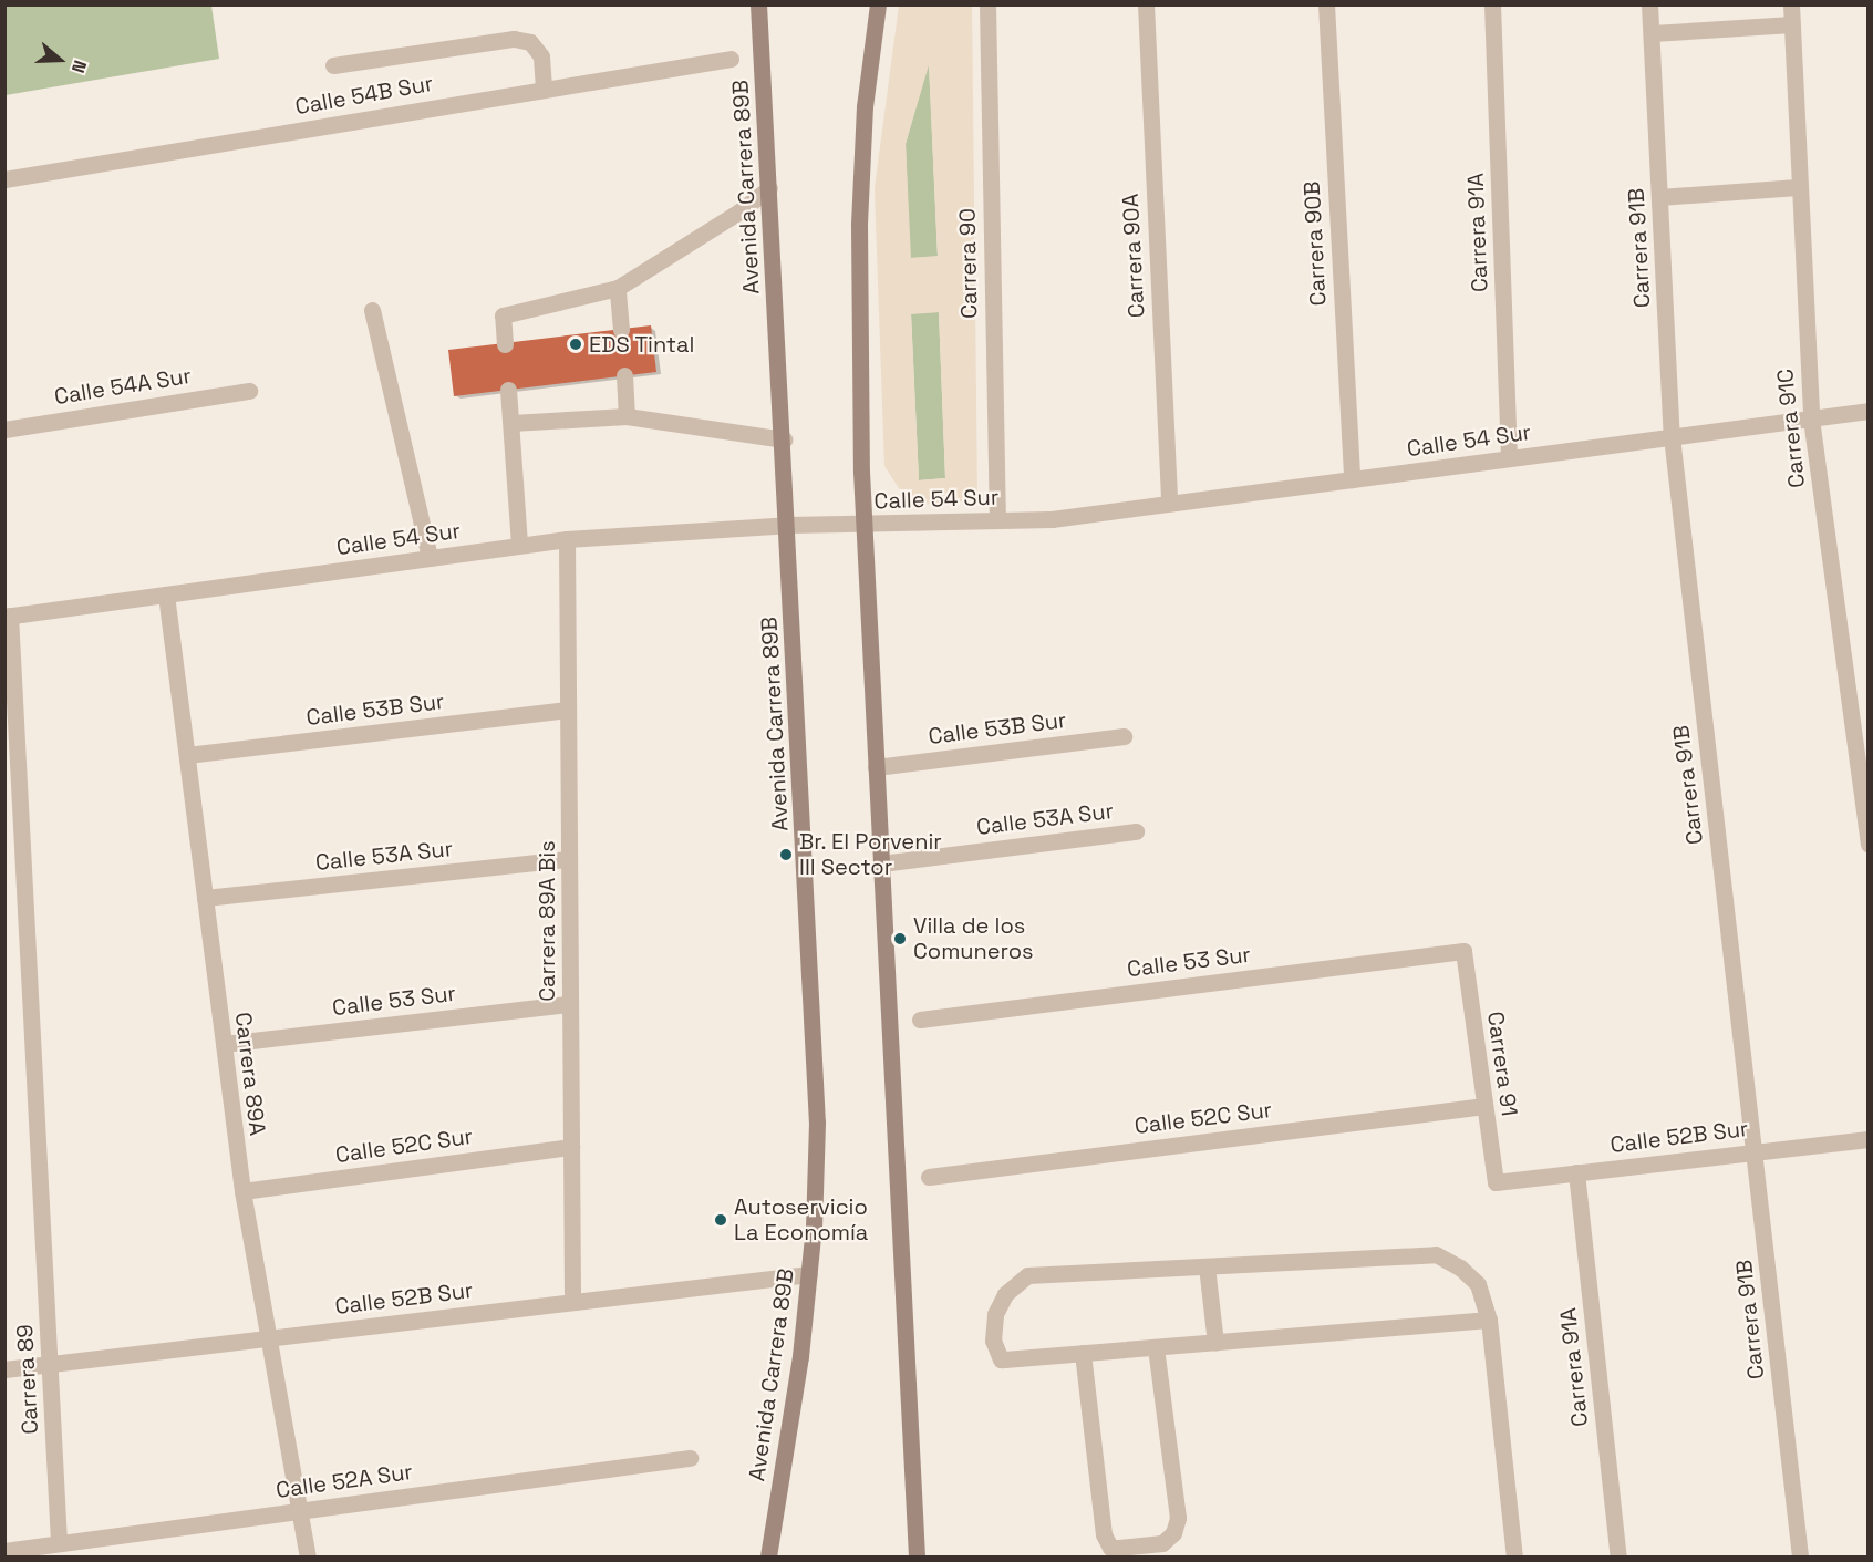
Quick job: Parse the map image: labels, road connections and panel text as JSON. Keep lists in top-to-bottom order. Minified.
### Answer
{"streets":{"main road":["Avenida Carrera 89B"],"street":["Calle 54B Sur","Carrera 91A","Carrera 90B","Carrera 91B","Carrera 90A","Carrera 90","Calle 54A Sur","Carrera 91C","Calle 54 Sur","Calle 53B Sur","Calle 53A Sur","Carrera 89A Bis","Calle 53 Sur","Carrera 91","Carrera 89A","Calle 52C Sur","Calle 52B Sur","Carrera 89","Calle 52A Sur"]},"crossings":[["Avenida Carrera 89B","Calle 54 Sur"],["Avenida Carrera 89B","Calle 52B Sur"],["Carrera 91A","Calle 54 Sur"],["Carrera 91A","Calle 52B Sur"],["Carrera 90B","Calle 54 Sur"],["Carrera 91B","Calle 54 Sur"],["Carrera 91B","Calle 52B Sur"],["Carrera 90A","Calle 54 Sur"],["Carrera 90","Calle 54 Sur"],["Carrera 91C","Calle 54 Sur"],["Calle 54 Sur","Carrera 89A Bis"],["Calle 54 Sur","Carrera 89A"],["Calle 54 Sur","Carrera 89"],["Calle 53B Sur","Carrera 89A Bis"],["Calle 53B Sur","Carrera 89A"],["Calle 53A Sur","Carrera 89A Bis"],["Calle 53A Sur","Carrera 89A"],["Carrera 89A Bis","Calle 53 Sur"],["Carrera 89A Bis","Calle 52C Sur"],["Carrera 89A Bis","Calle 52B Sur"],["Calle 53 Sur","Carrera 91"],["Calle 53 Sur","Carrera 89A"],["Carrera 91","Calle 52C Sur"],["Carrera 91","Calle 52B Sur"],["Carrera 89A","Calle 52C Sur"],["Carrera 89A","Calle 52B Sur"],["Carrera 89A","Calle 52A Sur"],["Calle 52B Sur","Carrera 89"],["Carrera 89","Calle 52A Sur"]],"places":["EDS Tintal","Br. El Porvenir III Sector","Villa de los Comuneros","Autoservicio La Economía"],"north":"right"}
